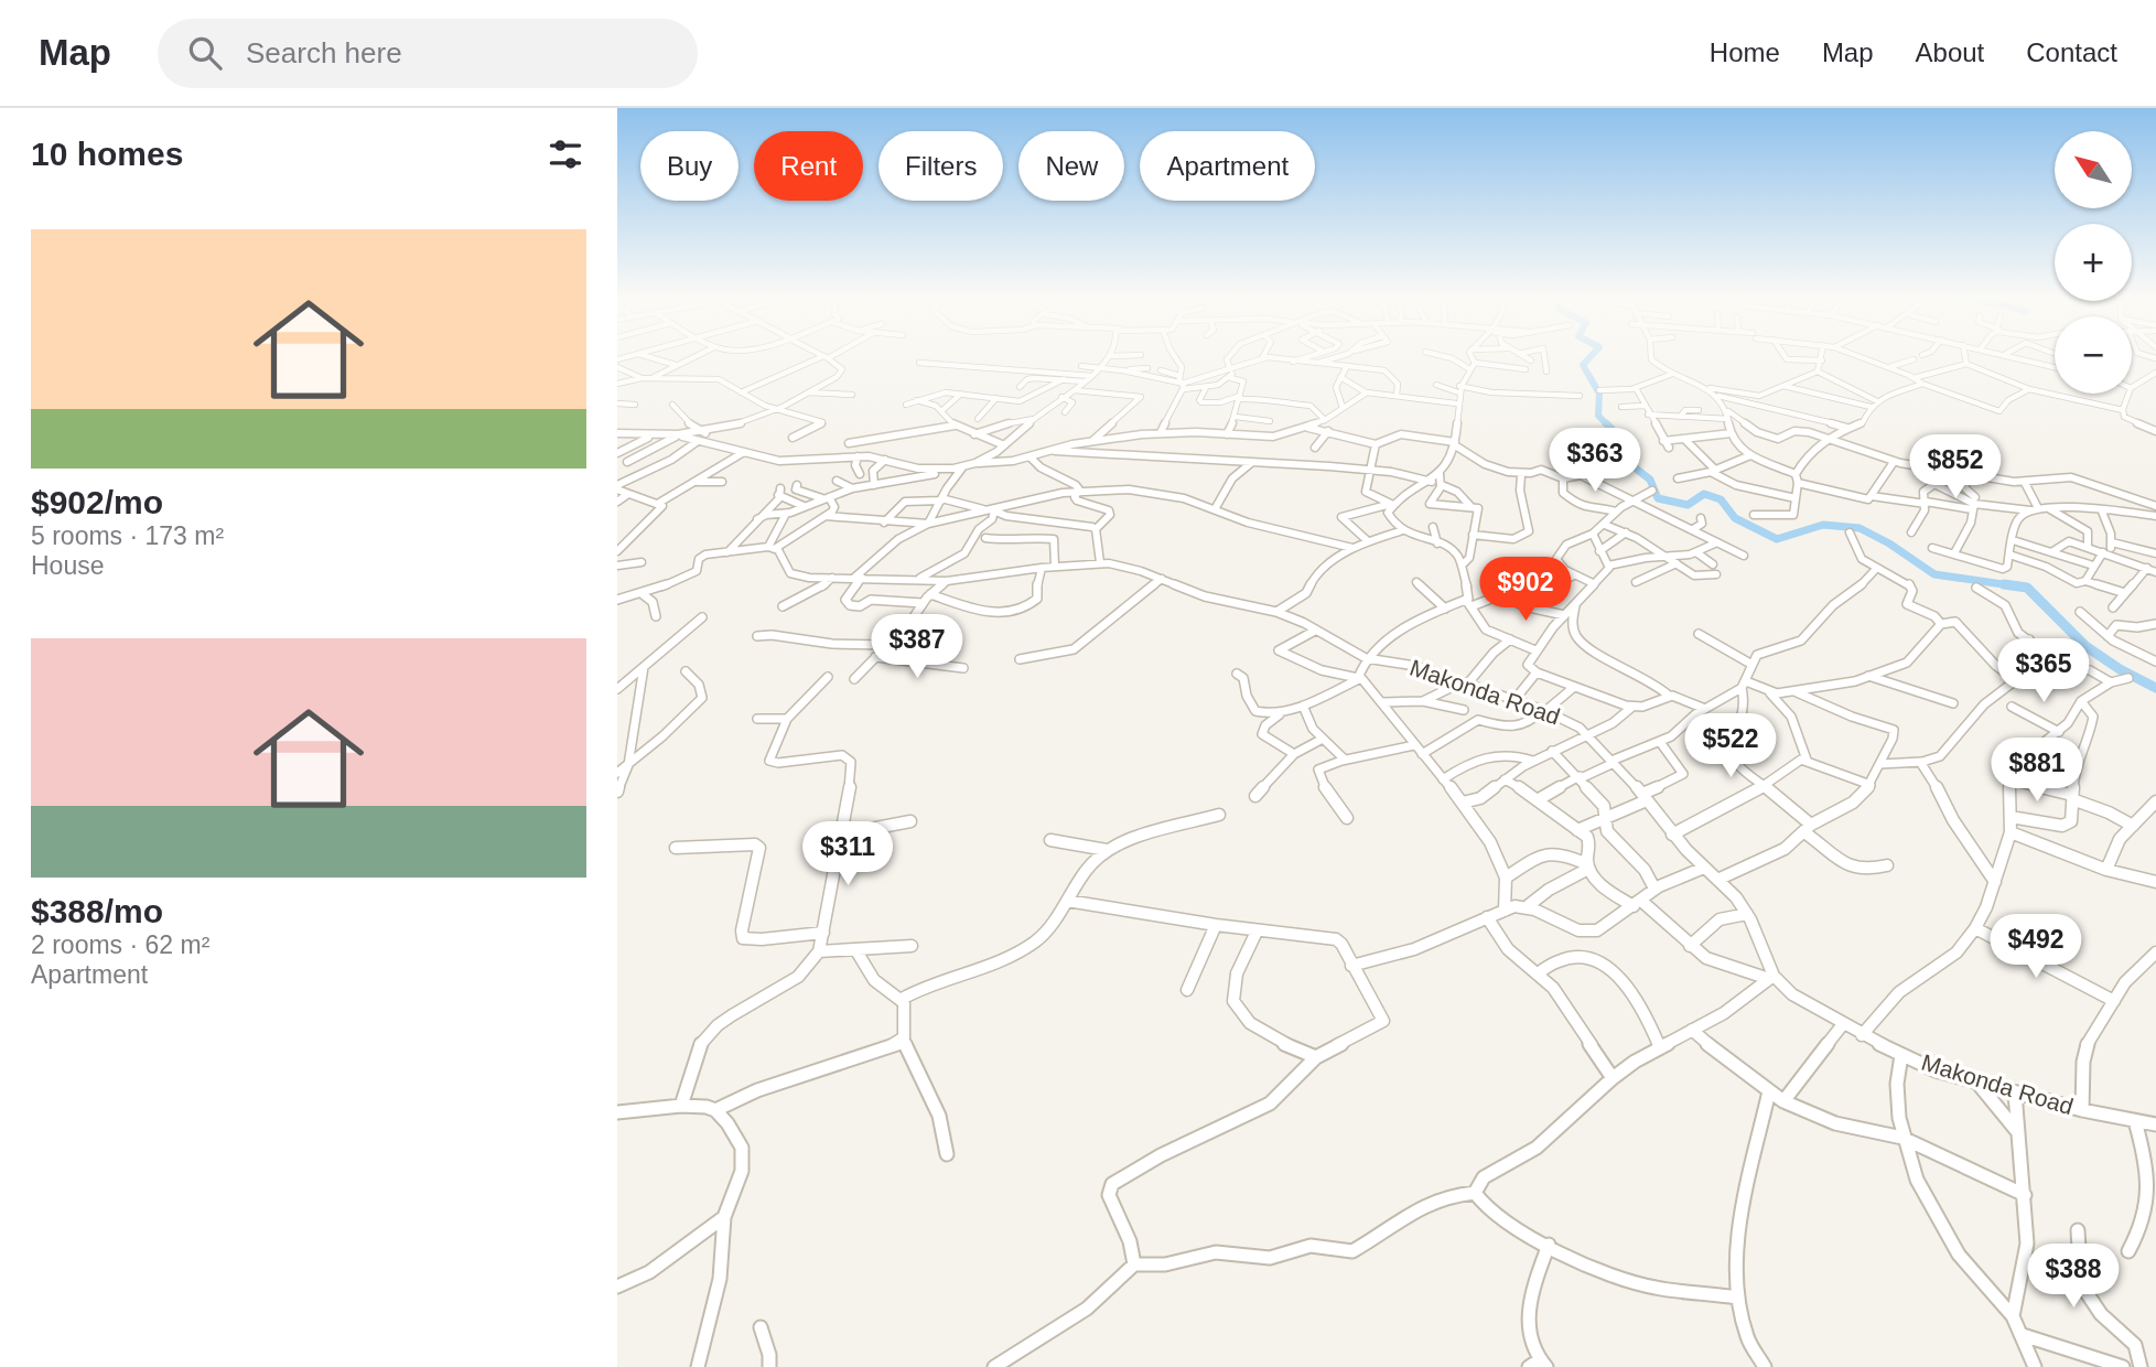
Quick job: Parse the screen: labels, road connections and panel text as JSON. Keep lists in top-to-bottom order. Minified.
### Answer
{"streets":{"street":["Makonda Road"]},"north":"top left","page":{"header":"Map","search":"Search here","nav":["Home","Map","About","Contact"],"heading":"10 homes","map_buttons":["+","−"],"chip":["Buy","Rent","Filters","New","Apartment"],"list":[{"name":"$902/mo","note":"5 rooms · 173 m² · House"},{"name":"$388/mo","note":"2 rooms · 62 m² · Apartment"}],"price":["$363","$852","$902","$387","$365","$522","$881","$311","$492","$388"]}}
